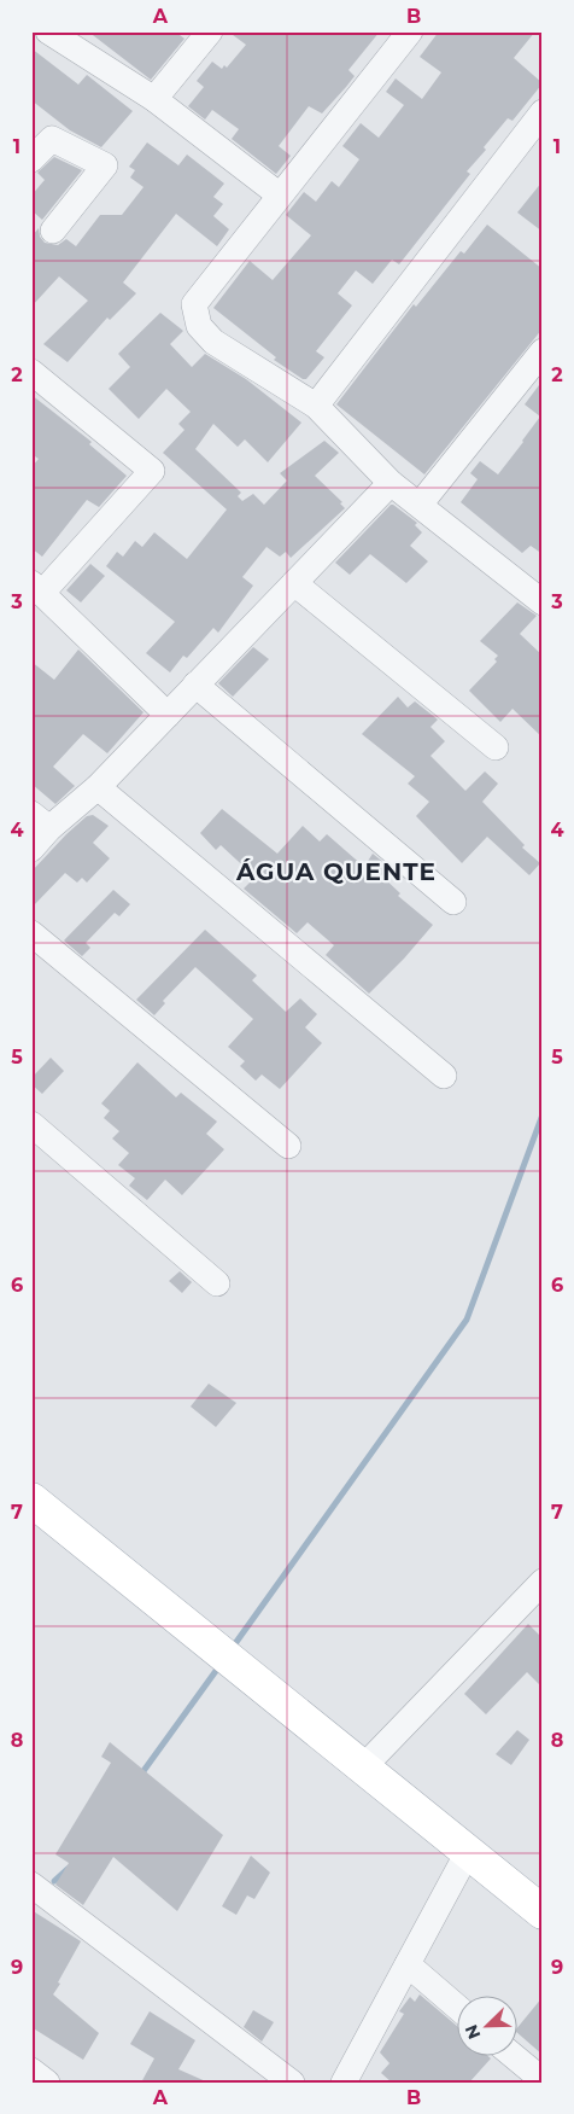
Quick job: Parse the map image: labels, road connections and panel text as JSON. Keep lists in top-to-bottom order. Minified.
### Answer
{"districts":["ÁGUA QUENTE"],"north":"bottom left","grid":{"columns":["A","B"],"rows":["1","2","3","4","5","6","7","8","9"]}}
